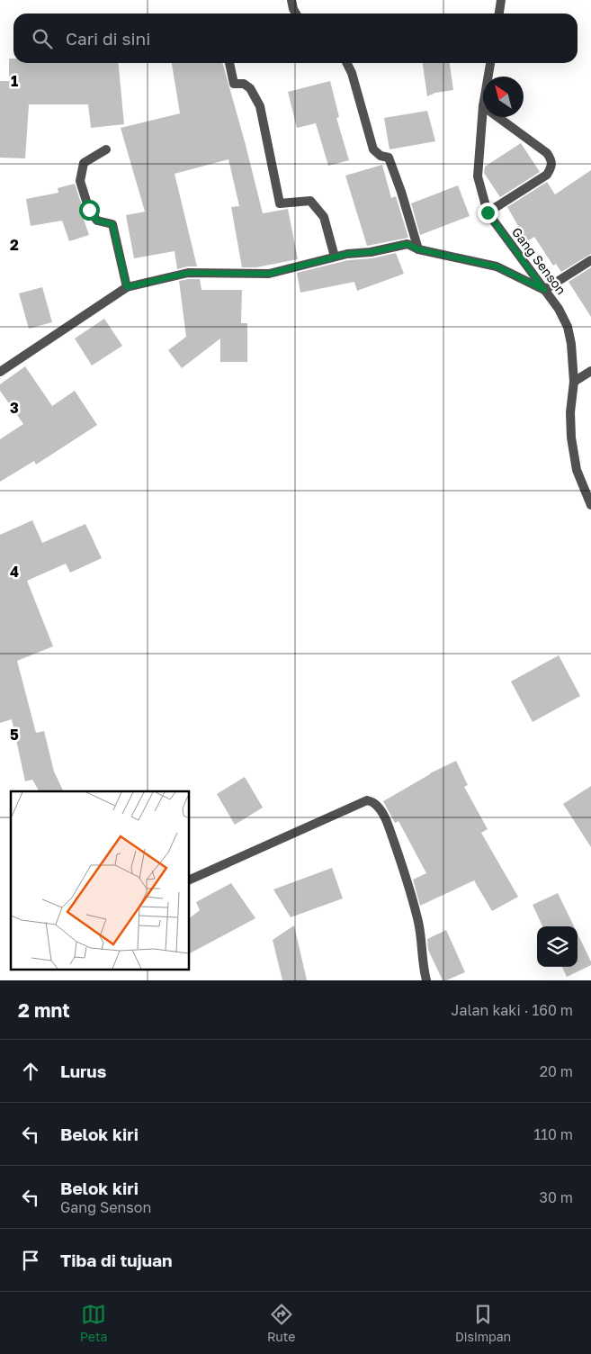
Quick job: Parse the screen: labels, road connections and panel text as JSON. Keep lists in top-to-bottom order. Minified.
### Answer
{"streets":{"street":["Gang Senson"]},"north":"top left","page":{"search":"Cari di sini","heading":["2 mnt","Jalan kaki · 160 m"],"list":[["Lurus","20 m"],["Belok kiri","110 m"],["Belok kiri","Gang Senson","30 m"],"Tiba di tujuan"],"nav":["Peta","Rute","Disimpan"]},"grid":{"rows":["1","2","3","4","5"]}}
